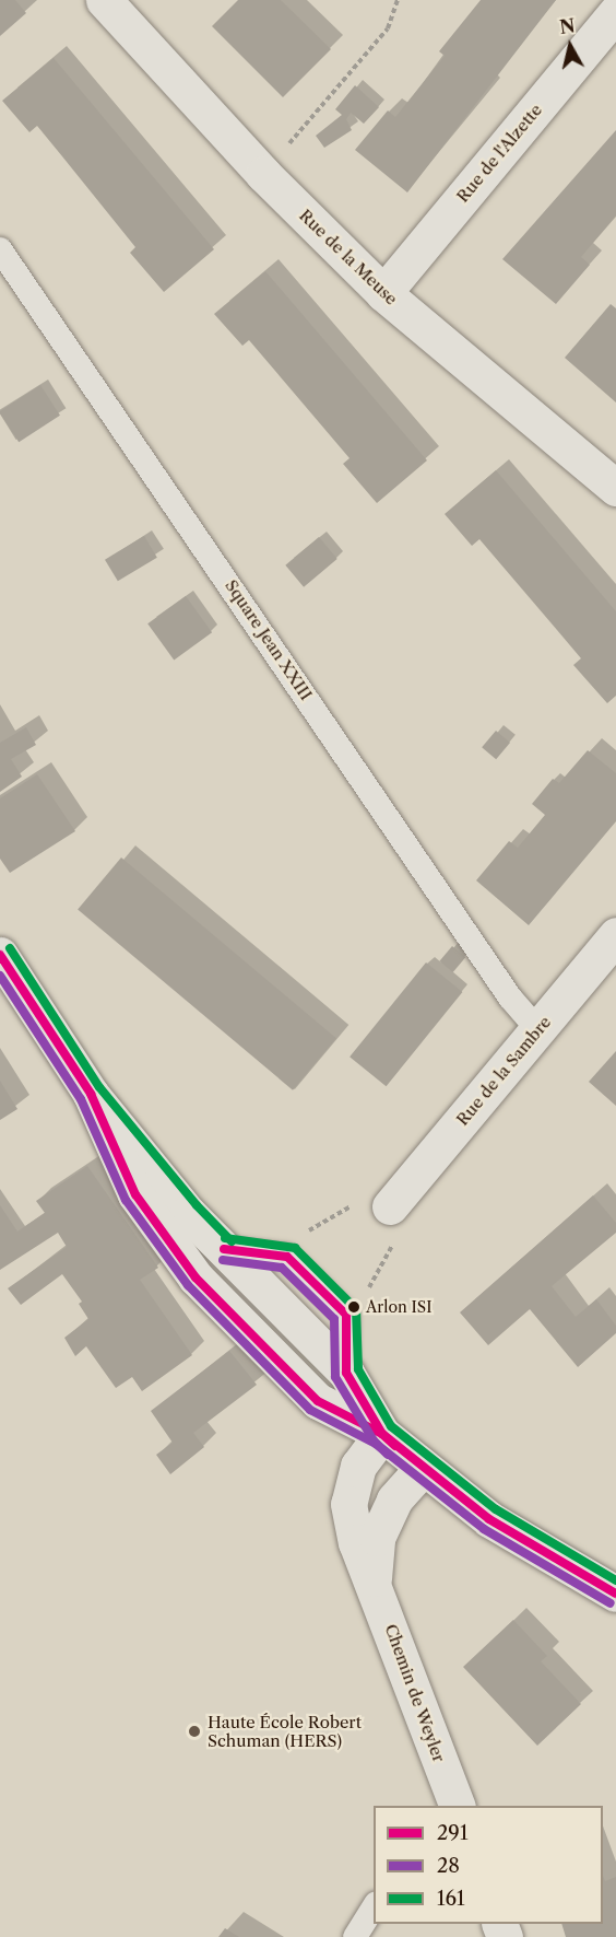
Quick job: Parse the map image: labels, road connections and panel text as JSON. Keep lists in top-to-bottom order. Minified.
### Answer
{"streets":{"street":["Rue de l'Alzette","Rue de la Meuse","Rue de la Sambre","Chemin de Weyler"],"lane":["Square Jean XXIII"]},"crossings":[["Rue de l'Alzette","Rue de la Meuse"],["Square Jean XXIII","Rue de la Sambre"]],"places":["Arlon ISI","Haute École Robert Schuman (HERS)"],"lines":["transit line 161","transit line 291","transit line 28"],"legend":["291","28","161"],"north":"top"}
